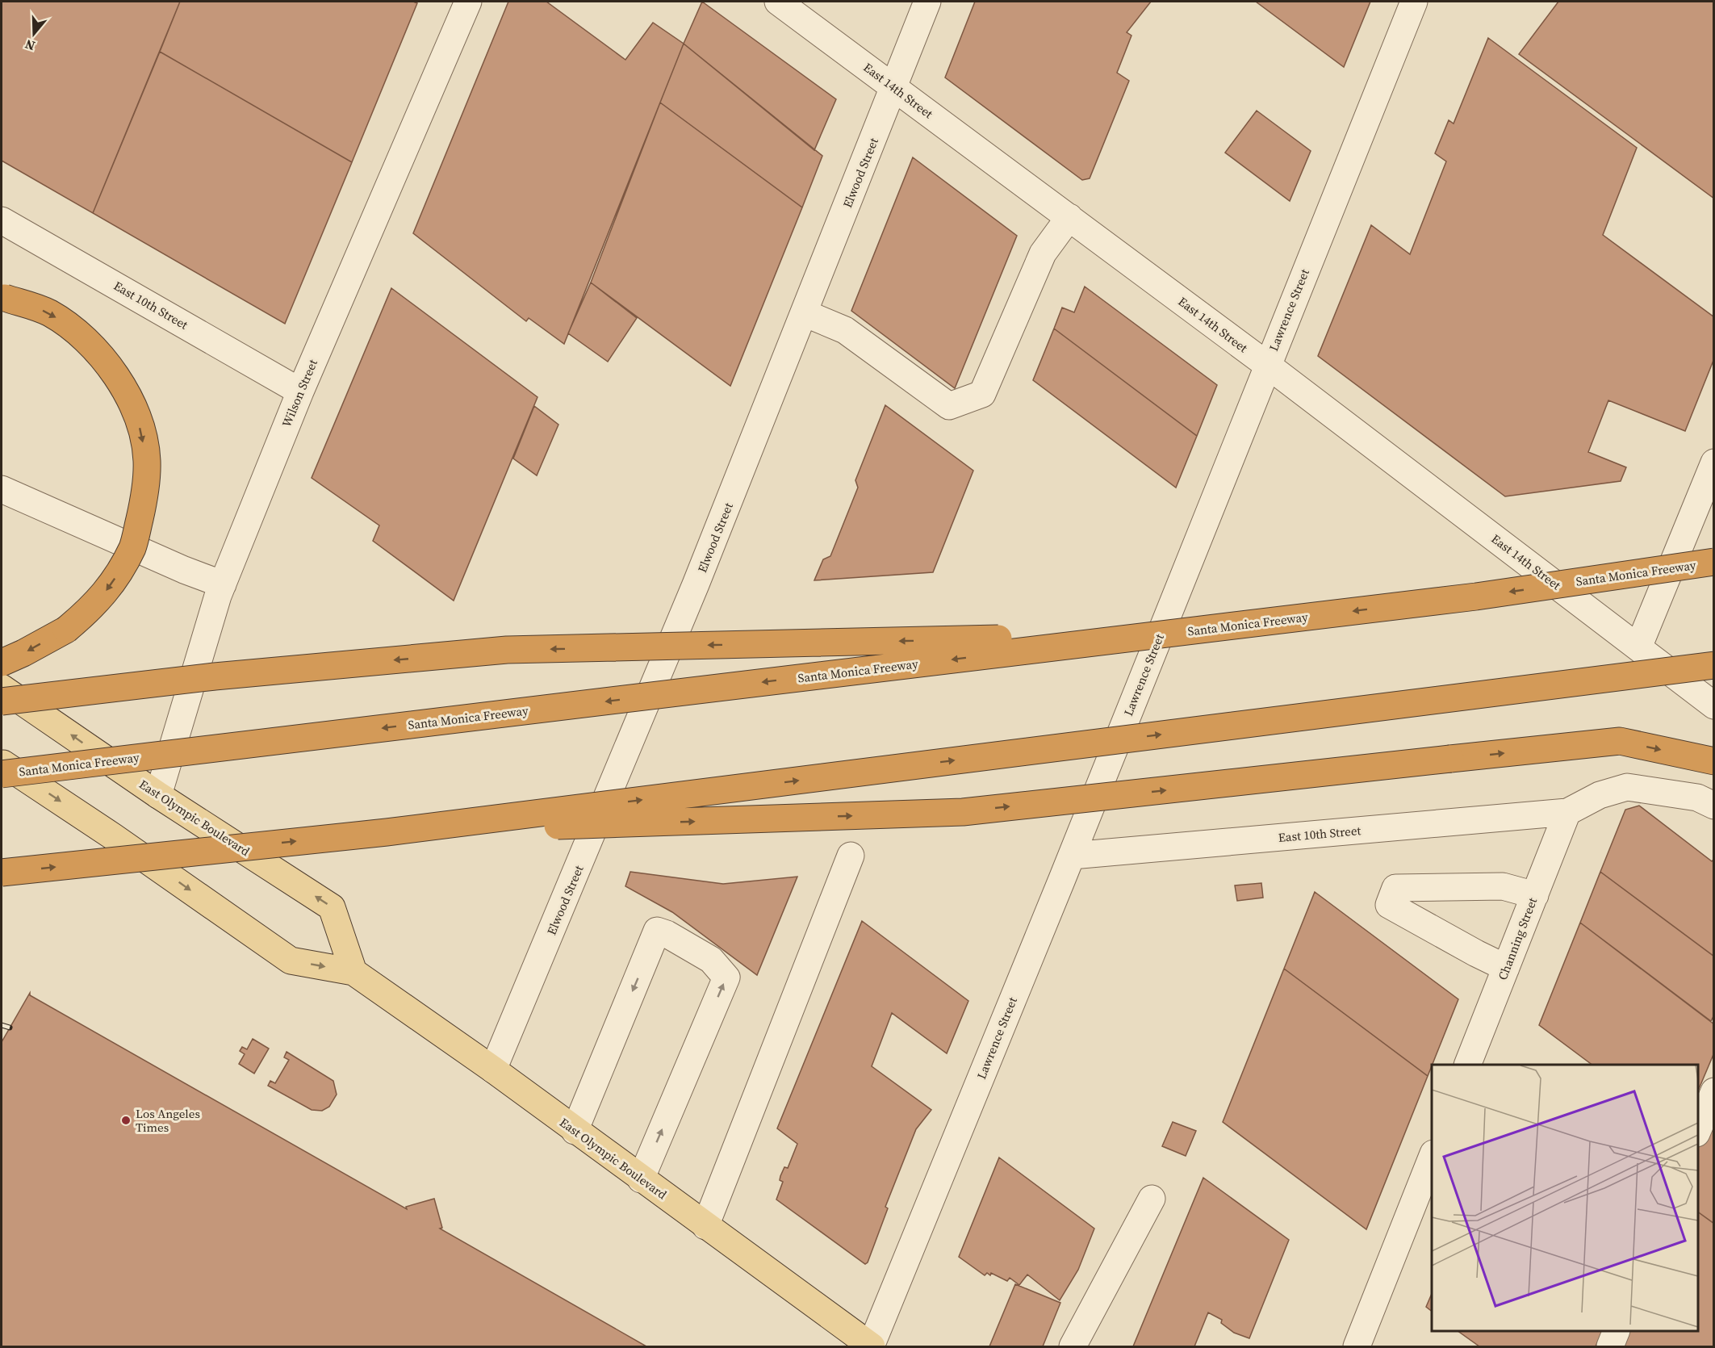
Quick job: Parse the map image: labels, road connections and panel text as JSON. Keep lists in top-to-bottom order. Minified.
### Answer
{"streets":{"highway":["Santa Monica Freeway"],"main road":["East Olympic Boulevard"],"street":["East 14th Street","Elwood Street","East 10th Street","Lawrence Street","Wilson Street","Channing Street"]},"crossings":[["East 14th Street","Elwood Street"],["East 14th Street","Lawrence Street"],["Elwood Street","East Olympic Boulevard"],["East 10th Street","Lawrence Street"],["East 10th Street","Wilson Street"],["East 10th Street","Channing Street"],["Lawrence Street","East Olympic Boulevard"],["Wilson Street","East Olympic Boulevard"]],"places":["Los Angeles Times"],"north":"bottom"}
